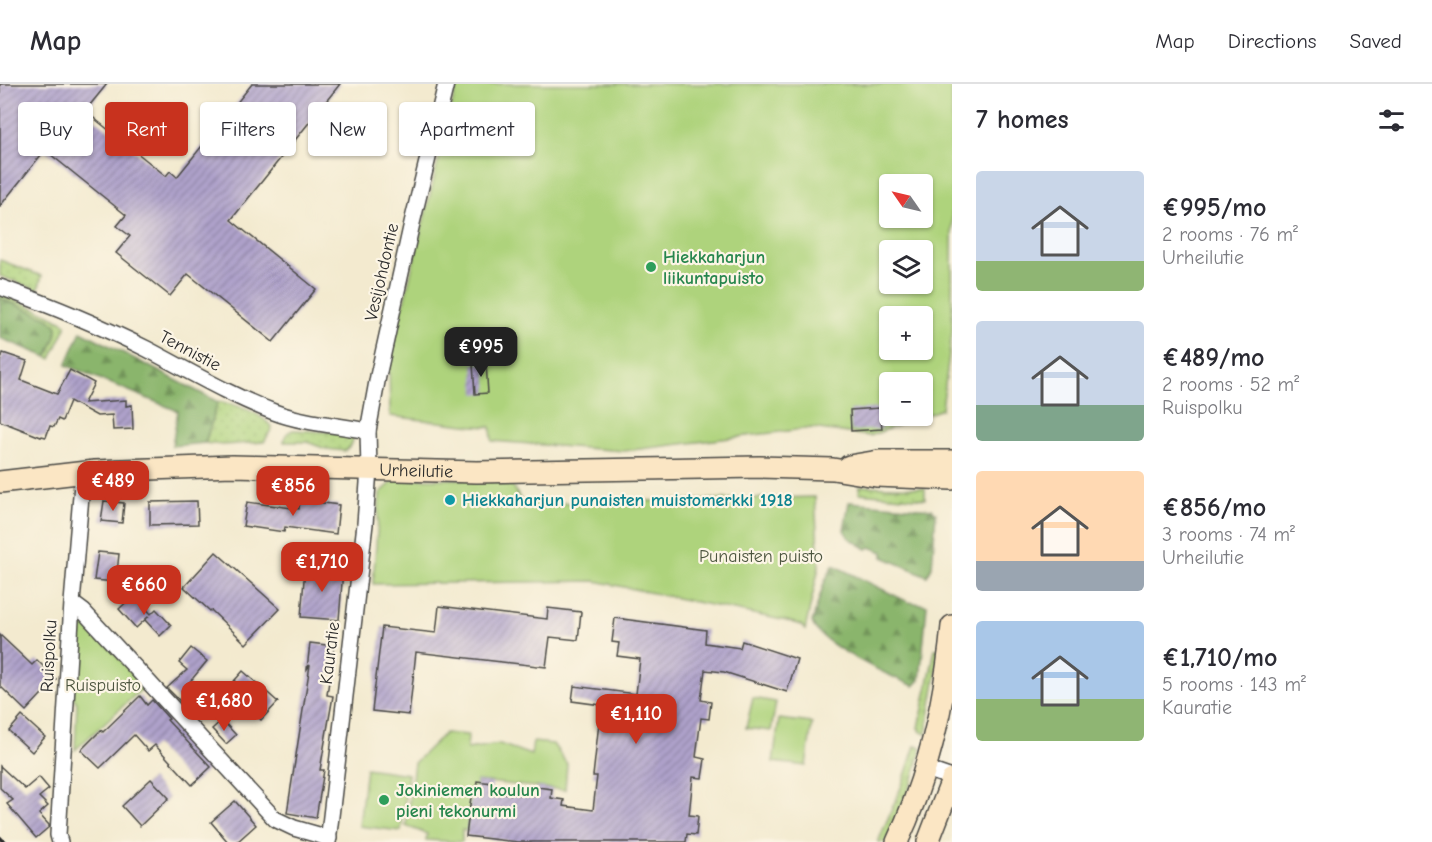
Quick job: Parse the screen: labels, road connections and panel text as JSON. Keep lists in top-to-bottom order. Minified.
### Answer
{"streets":{"main road":["Urheilutie"],"street":["Vesijohdontie","Tennistie","Kauratie","Ruispolku"]},"crossings":[["Vesijohdontie","Tennistie"],["Vesijohdontie","Urheilutie"],["Vesijohdontie","Kauratie"],["Urheilutie","Kauratie"],["Urheilutie","Ruispolku"]],"parks":["Punaisten puisto","Ruispuisto"],"places":["Hiekkaharjun liikuntapuisto","Hiekkaharjun punaisten muistomerkki 1918","Jokiniemen koulun pieni tekonurmi"],"north":"top left","page":{"header":"Map","nav":["Map","Directions","Saved"],"heading":"7 homes","chip":["Buy","Rent","Filters","New","Apartment"],"list":[{"name":"€995/mo","note":"2 rooms · 76 m² · Urheilutie"},{"name":"€489/mo","note":"2 rooms · 52 m² · Ruispolku"},{"name":"€856/mo","note":"3 rooms · 74 m² · Urheilutie"},{"name":"€1,710/mo","note":"5 rooms · 143 m² · Kauratie"}],"map_buttons":["+","−"],"price":["€995","€489","€856","€1,710","€660","€1,680","€1,110"]}}
